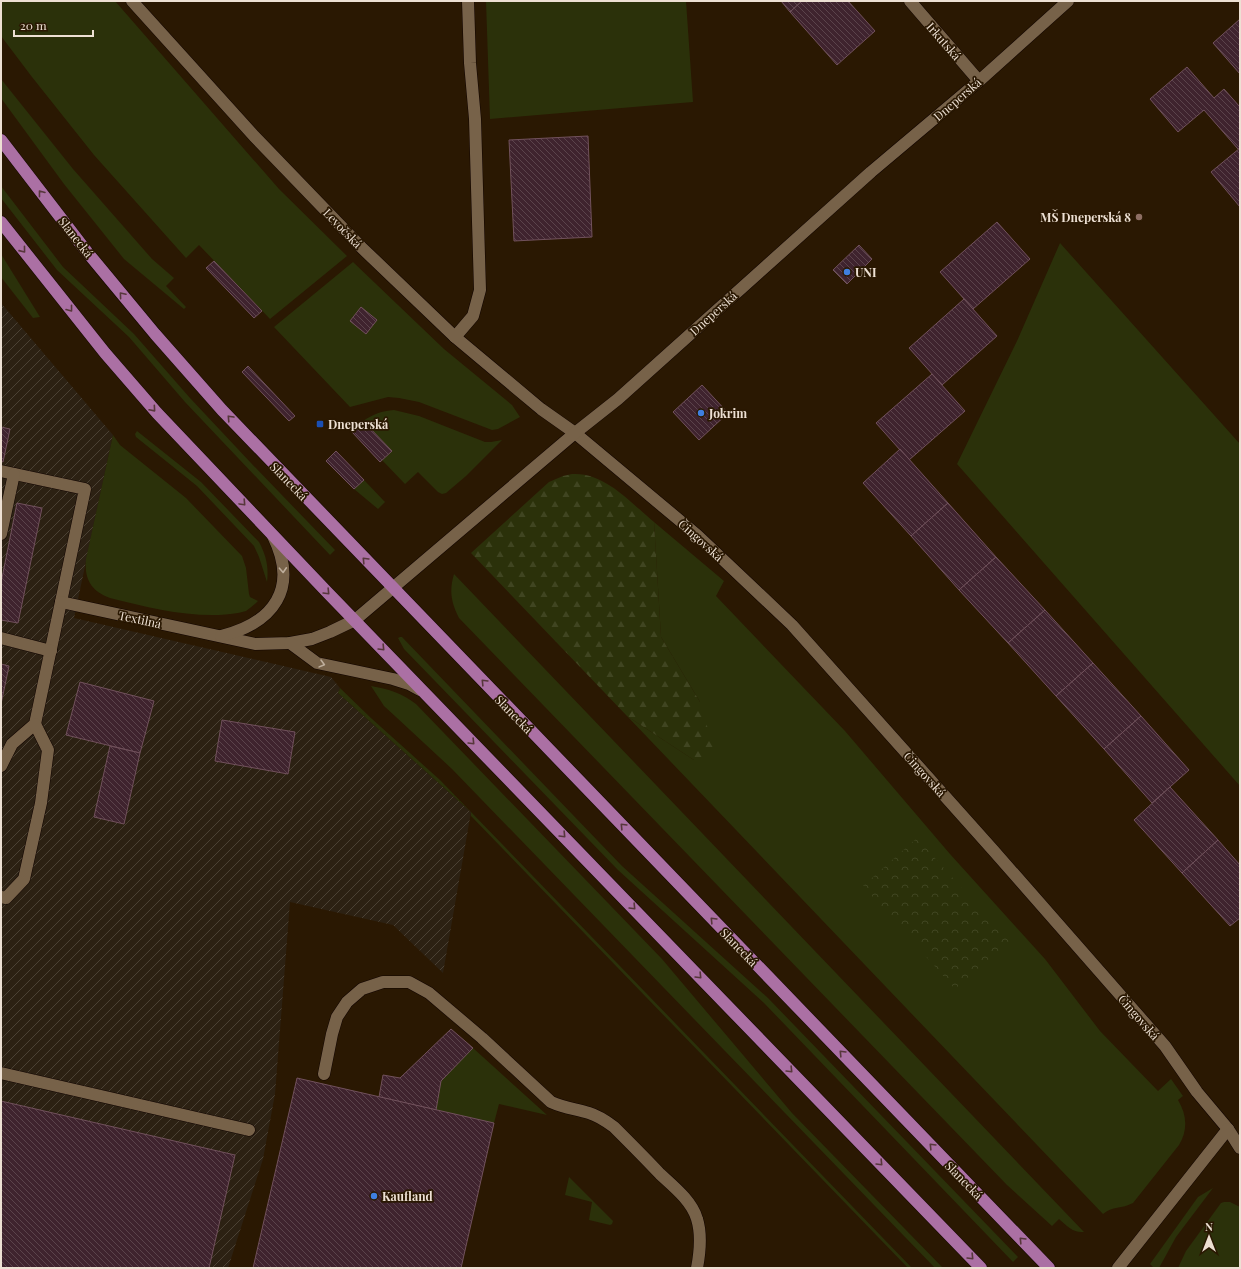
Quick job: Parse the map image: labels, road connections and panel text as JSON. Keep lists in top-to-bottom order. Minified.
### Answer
{"streets":{"main road":["Slanecká"],"street":["Irkutská","Dneperská","Levočská","Čingovská","Textilná"]},"crossings":[["Irkutská","Dneperská"],["Dneperská","Levočská"],["Dneperská","Slanecká"],["Dneperská","Čingovská"],["Dneperská","Textilná"],["Levočská","Čingovská"]],"places":{"other":["MŠ Dneperská 8","UNI","Jokrim","Kaufland"],"transit":["Dneperská"]},"scale_bar":"20 m","north":"top"}
